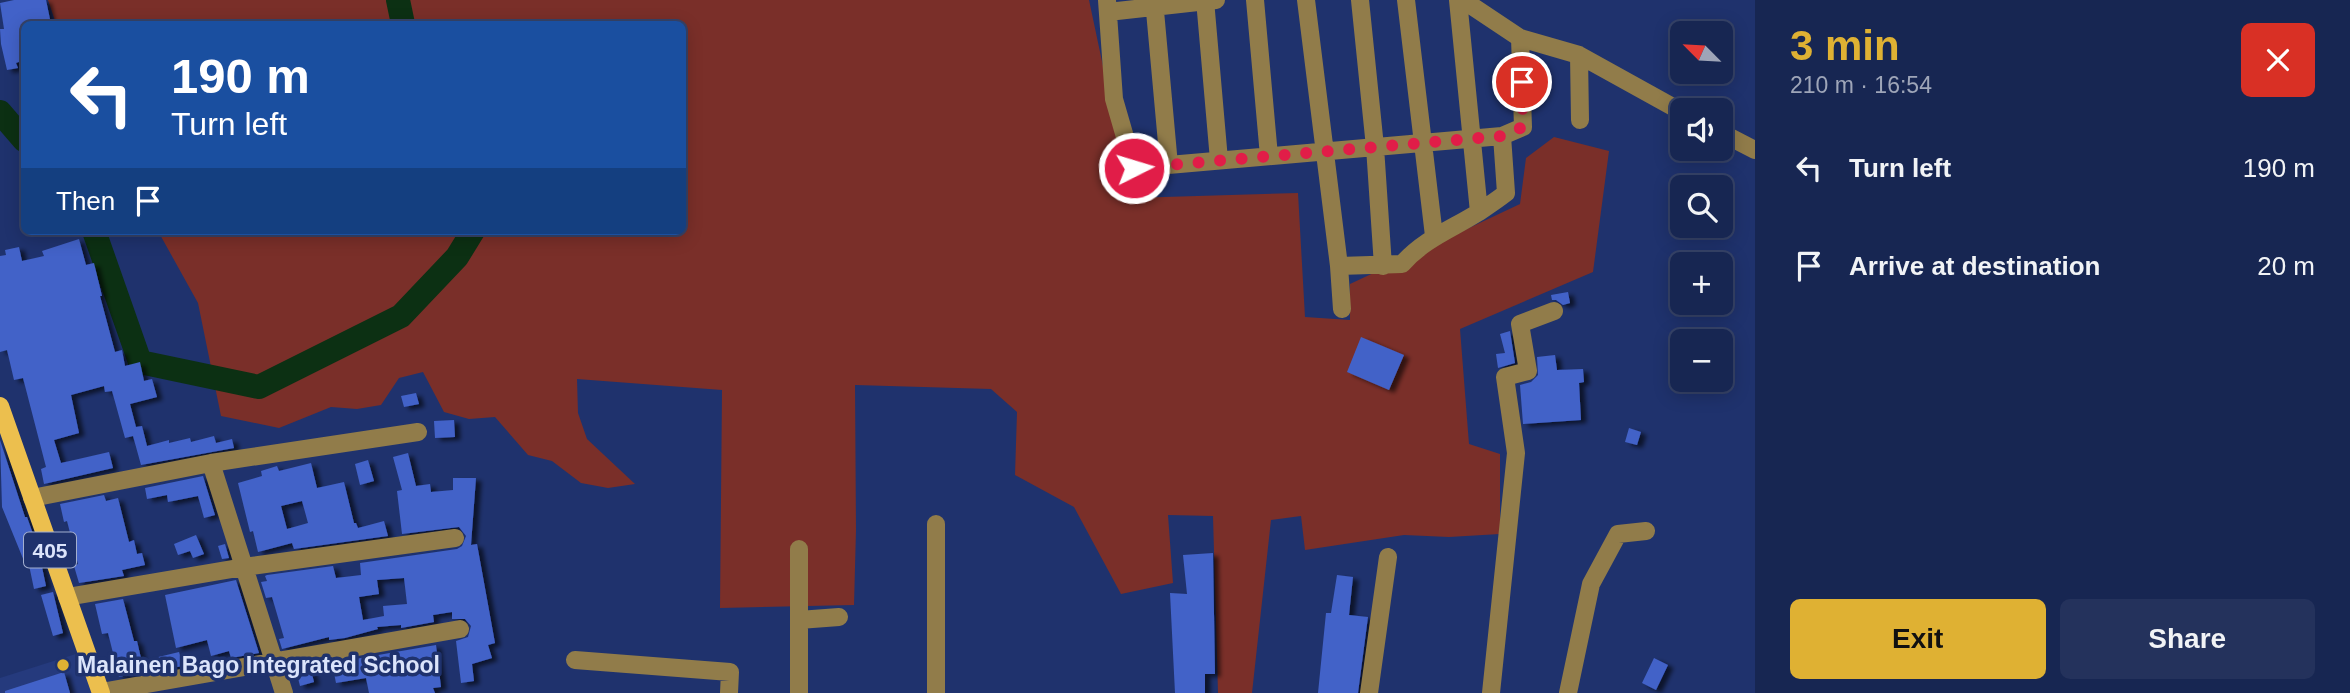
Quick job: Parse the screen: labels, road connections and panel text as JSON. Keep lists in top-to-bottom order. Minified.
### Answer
{"streets":{"main road":["405"]},"places":["Malainen Bago Integrated School"],"north":"top left","page":{"heading":["3 min","210 m · 16:54"],"map_buttons":["+","−"],"turn":["190 m","Turn left"],"list":[{"name":"Turn left","value":"190 m"},{"name":"Arrive at destination","value":"20 m"}],"then":"Then","buttons":["Exit","Share"]}}
